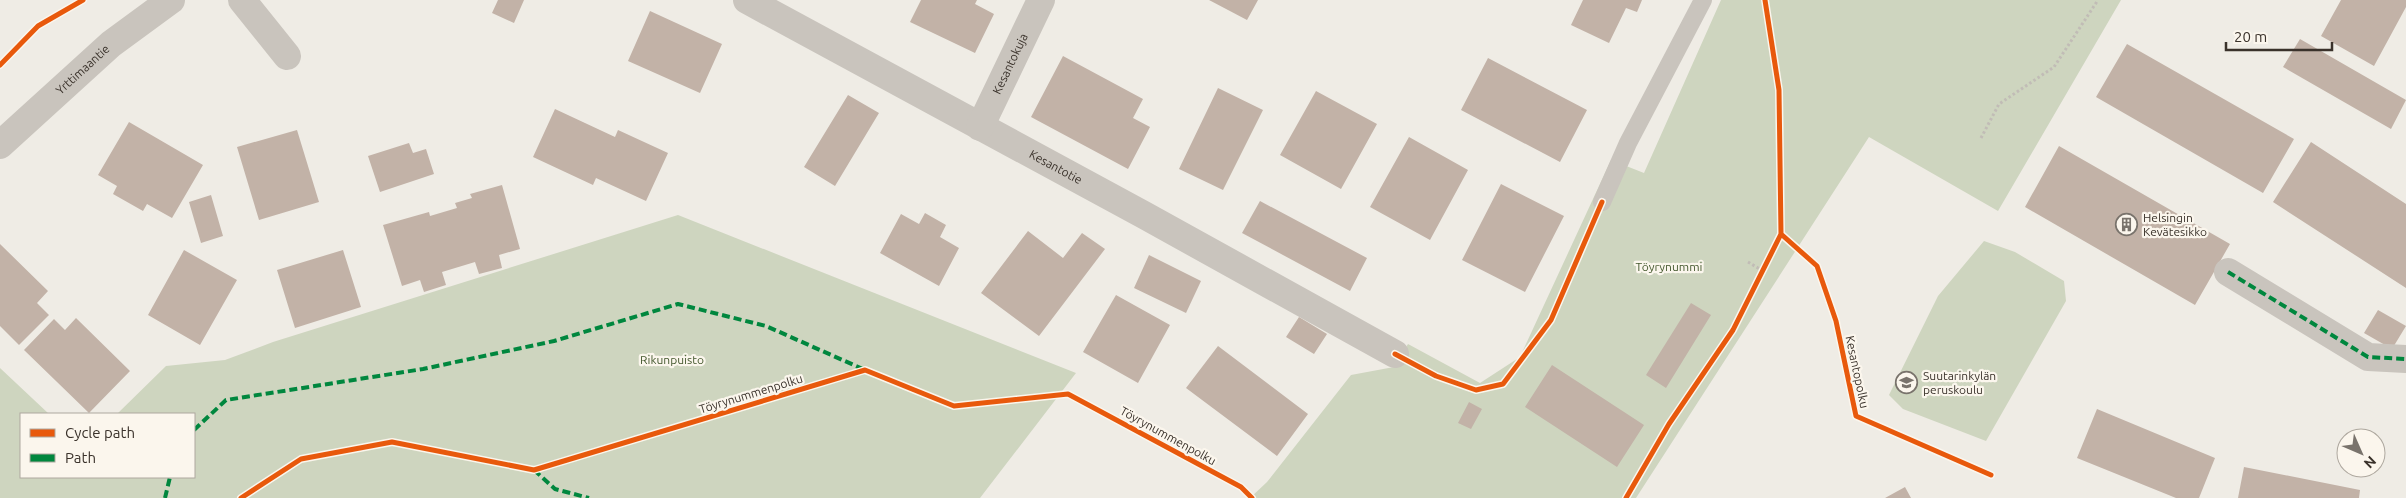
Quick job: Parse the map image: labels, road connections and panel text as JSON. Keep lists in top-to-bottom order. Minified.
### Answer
{"streets":{"street":["Kesantokuja","Yrttimaantie","Kesantotie"],"cycle path":["Kesantopolku","Töyrynummenpolku"]},"crossings":[["Kesantokuja","Kesantotie"]],"parks":["Töyrynummi","Rikunpuisto"],"places":{"building":["Helsingin Kevätesikko"],"school or university":["Suutarinkylän peruskoulu"]},"legend":["Cycle path","Path"],"scale_bar":"20 m","north":"bottom right"}
